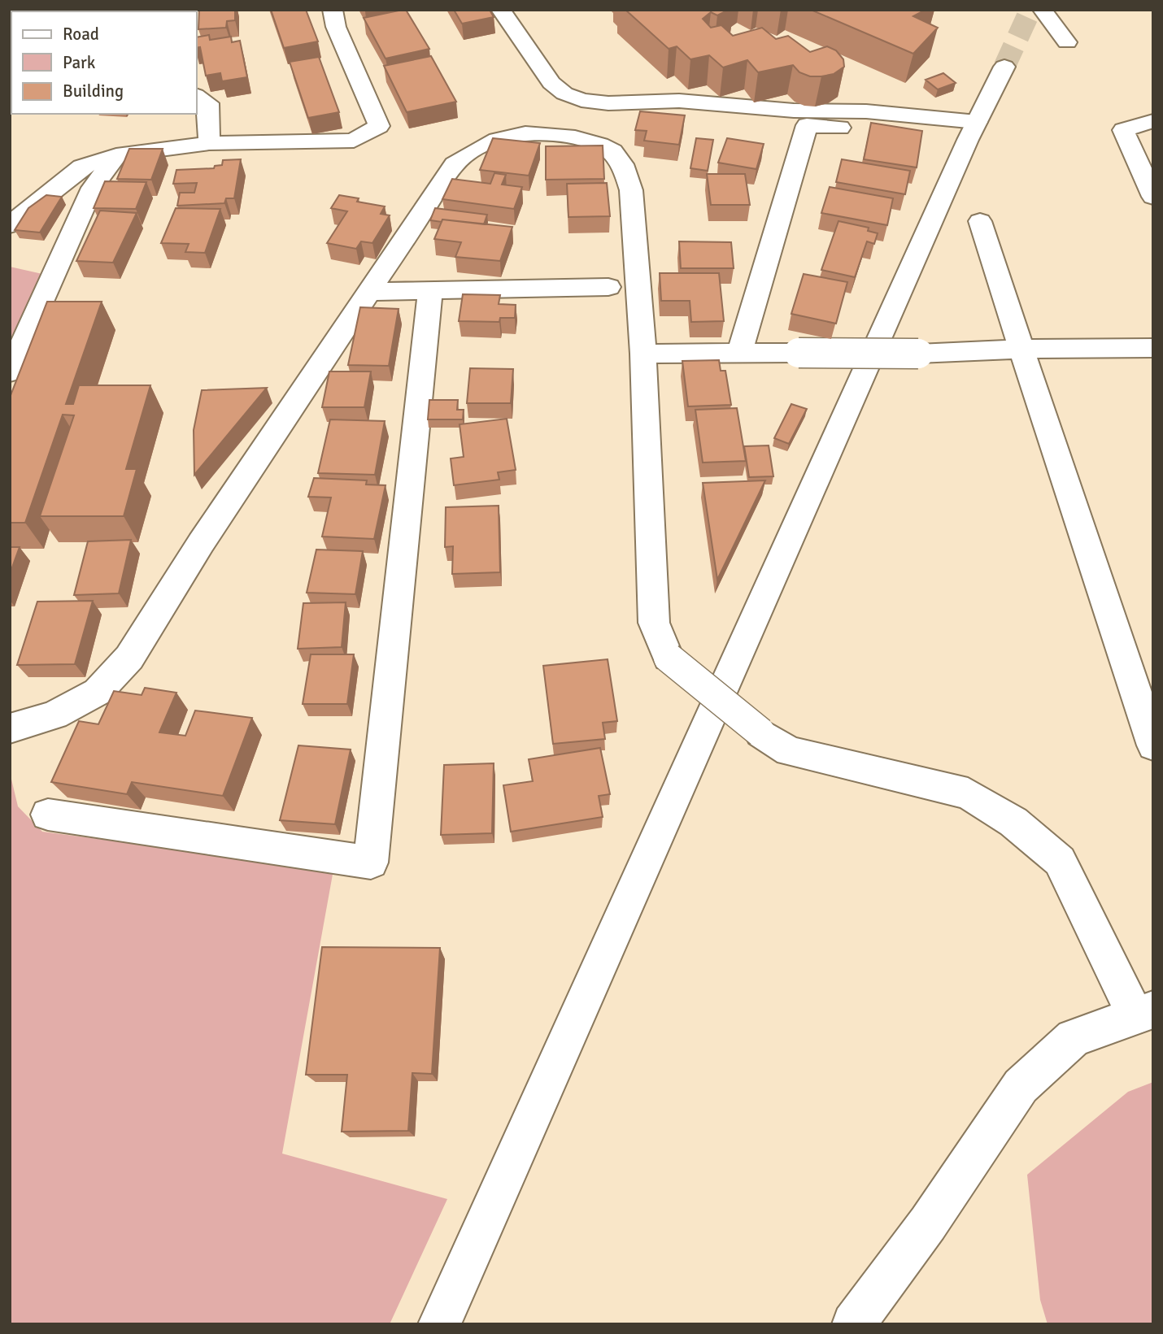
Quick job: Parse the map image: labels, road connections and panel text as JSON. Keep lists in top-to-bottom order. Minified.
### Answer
{"legend":["Road","Park","Building"]}
